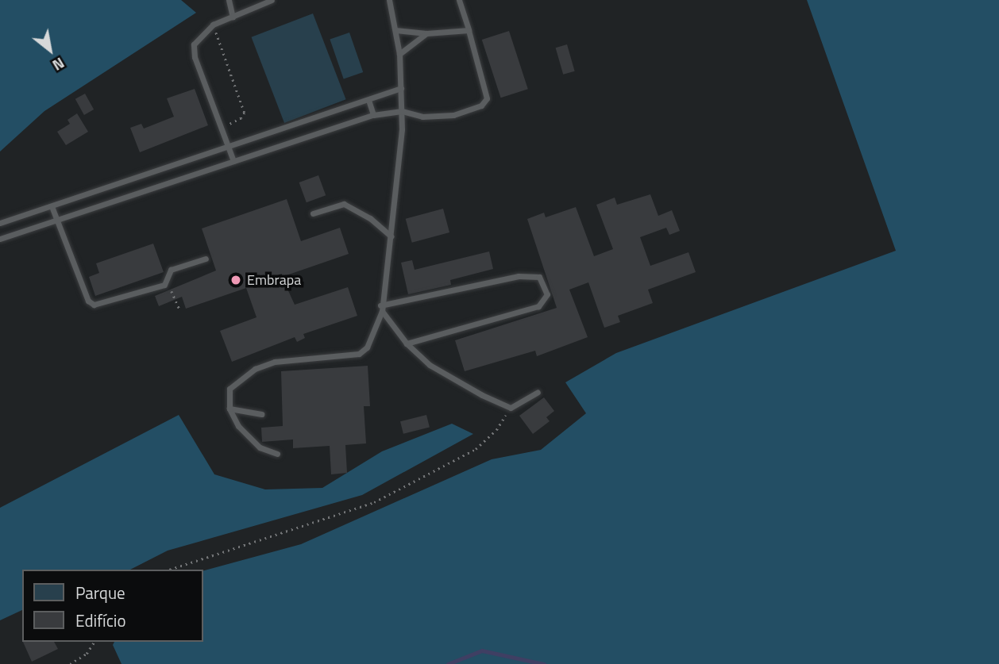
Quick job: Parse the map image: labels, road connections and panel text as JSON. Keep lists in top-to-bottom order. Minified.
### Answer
{"places":["Embrapa"],"legend":["Parque","Edifício"],"north":"bottom right"}
